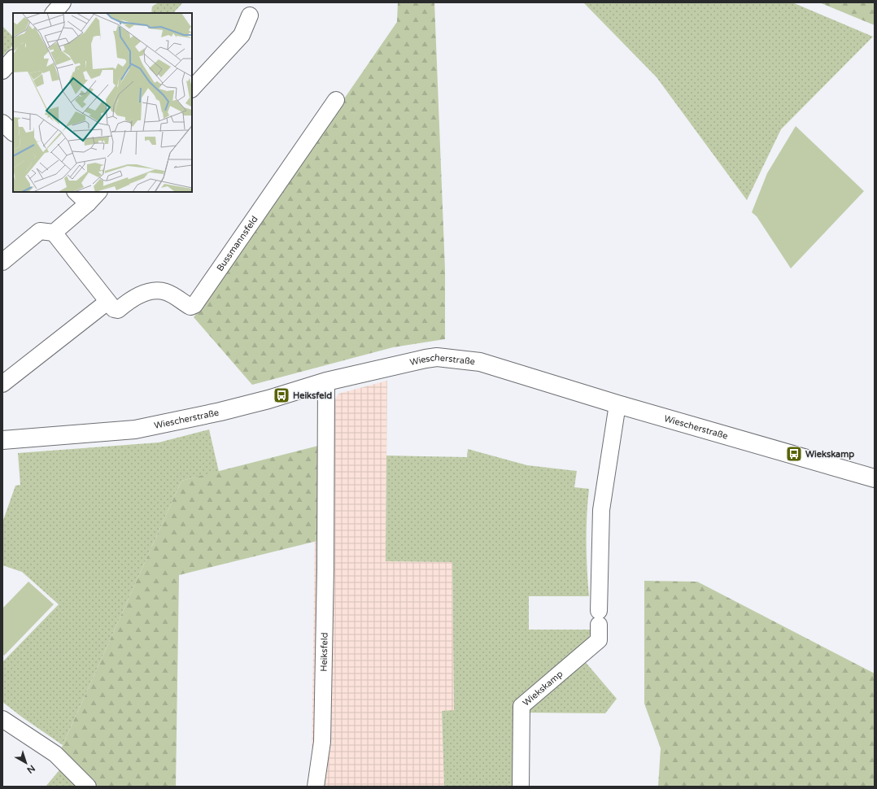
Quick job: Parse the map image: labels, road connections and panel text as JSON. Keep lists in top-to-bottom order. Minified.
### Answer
{"streets":{"main road":["Wiescherstraße"],"street":["Bussmannsfeld","Heiksfeld","Wiekskamp"]},"crossings":[["Wiescherstraße","Heiksfeld"],["Wiescherstraße","Wiekskamp"]],"places":{"bus stop":["Heiksfeld","Wiekskamp"]},"north":"bottom right"}
